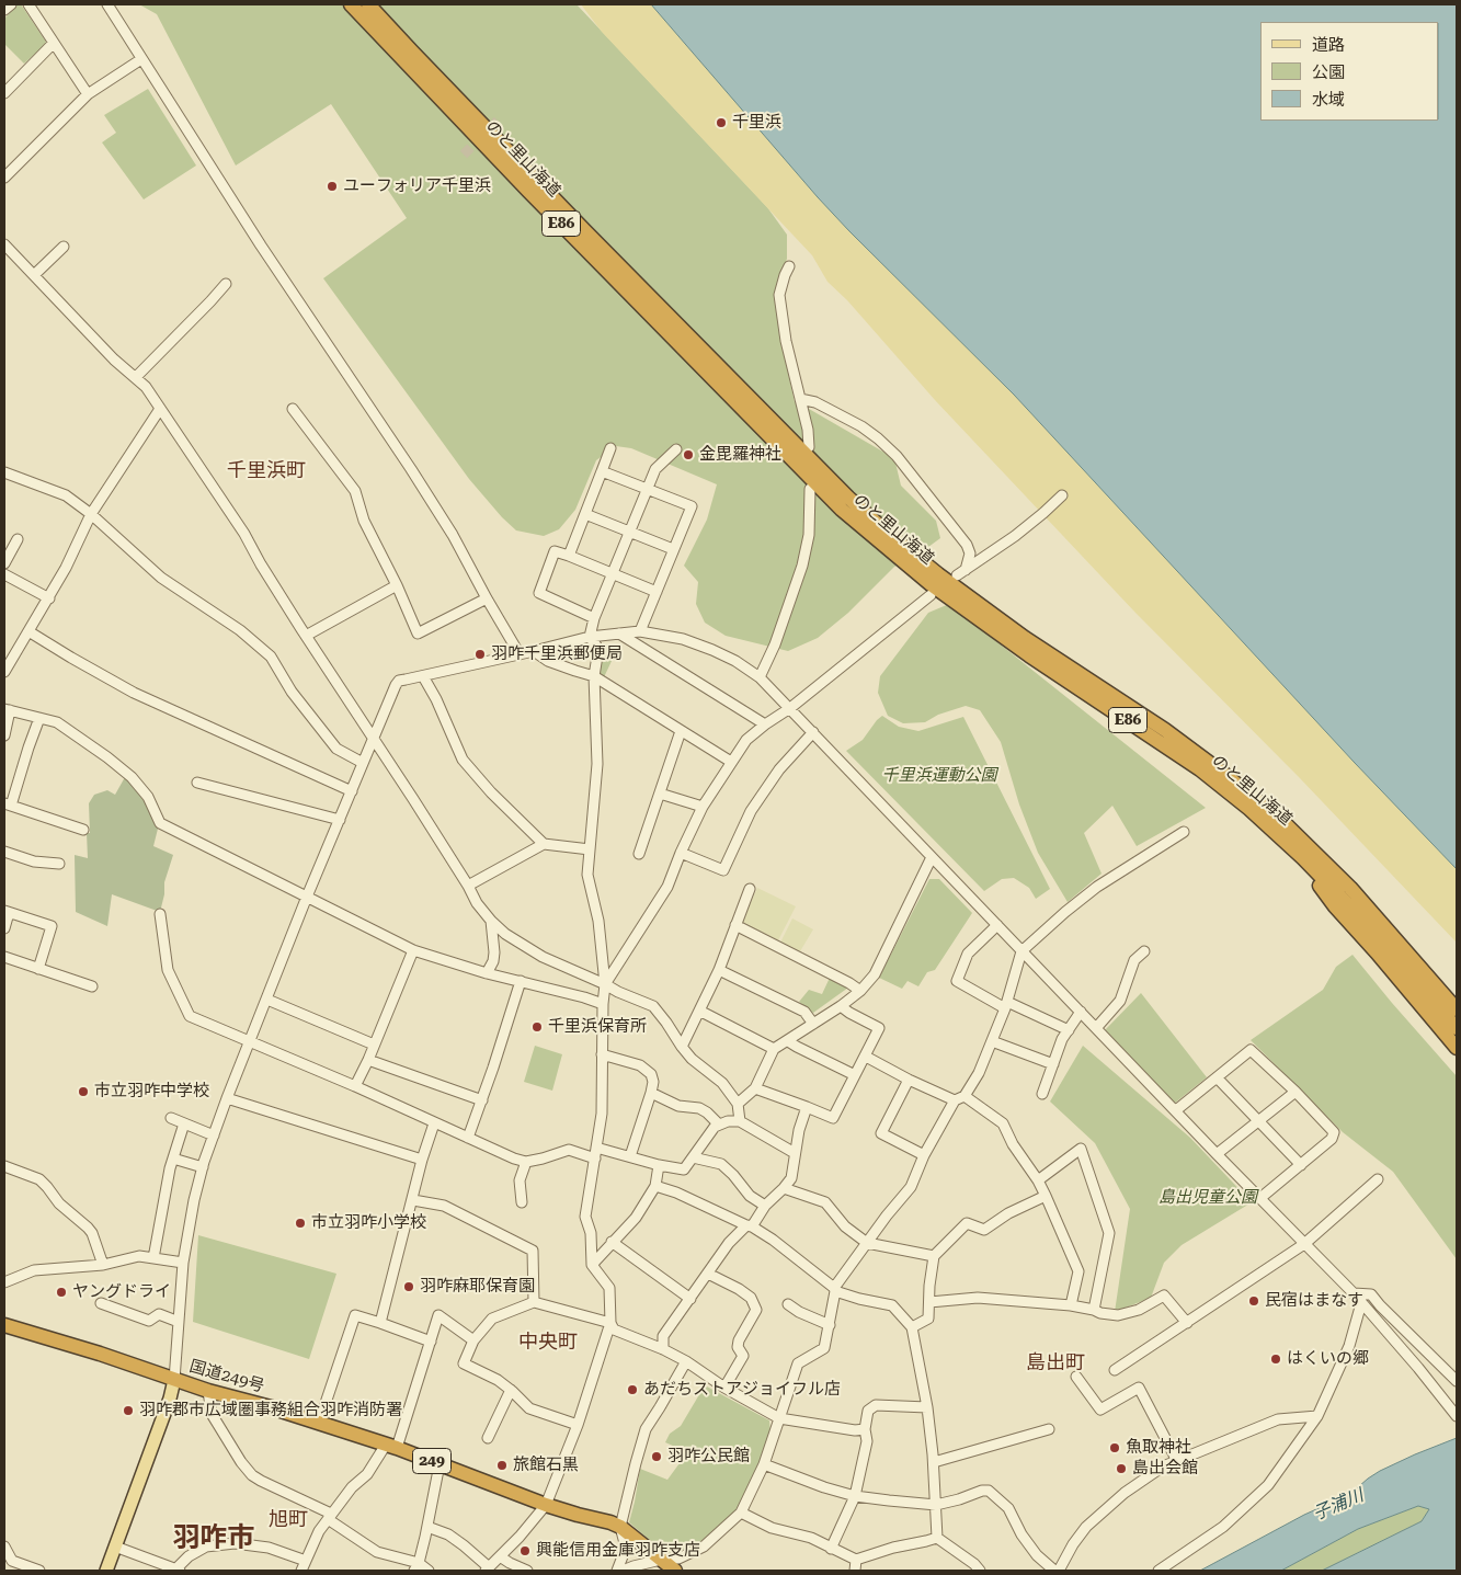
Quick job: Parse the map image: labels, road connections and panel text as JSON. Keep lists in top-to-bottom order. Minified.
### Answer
{"streets":{"highway":["のと里山海道","E86","国道249号","249"]},"districts":["千里浜町","中央町","島出町","旭町","羽咋市"],"water":["子浦川"],"parks":["千里浜運動公園","島出児童公園"],"places":["千里浜","ユーフォリア千里浜","金毘羅神社","羽咋千里浜郵便局","千里浜保育所","市立羽咋中学校","市立羽咋小学校","羽咋麻耶保育園","ヤングドライ","民宿はまなす","はくいの郷","あだちストアジョイフル店","羽咋郡市広域圏事務組合羽咋消防署","魚取神社","羽咋公民館","旅館石黒","島出会館","興能信用金庫羽咋支店"],"legend":["道路","公園","水域"]}
